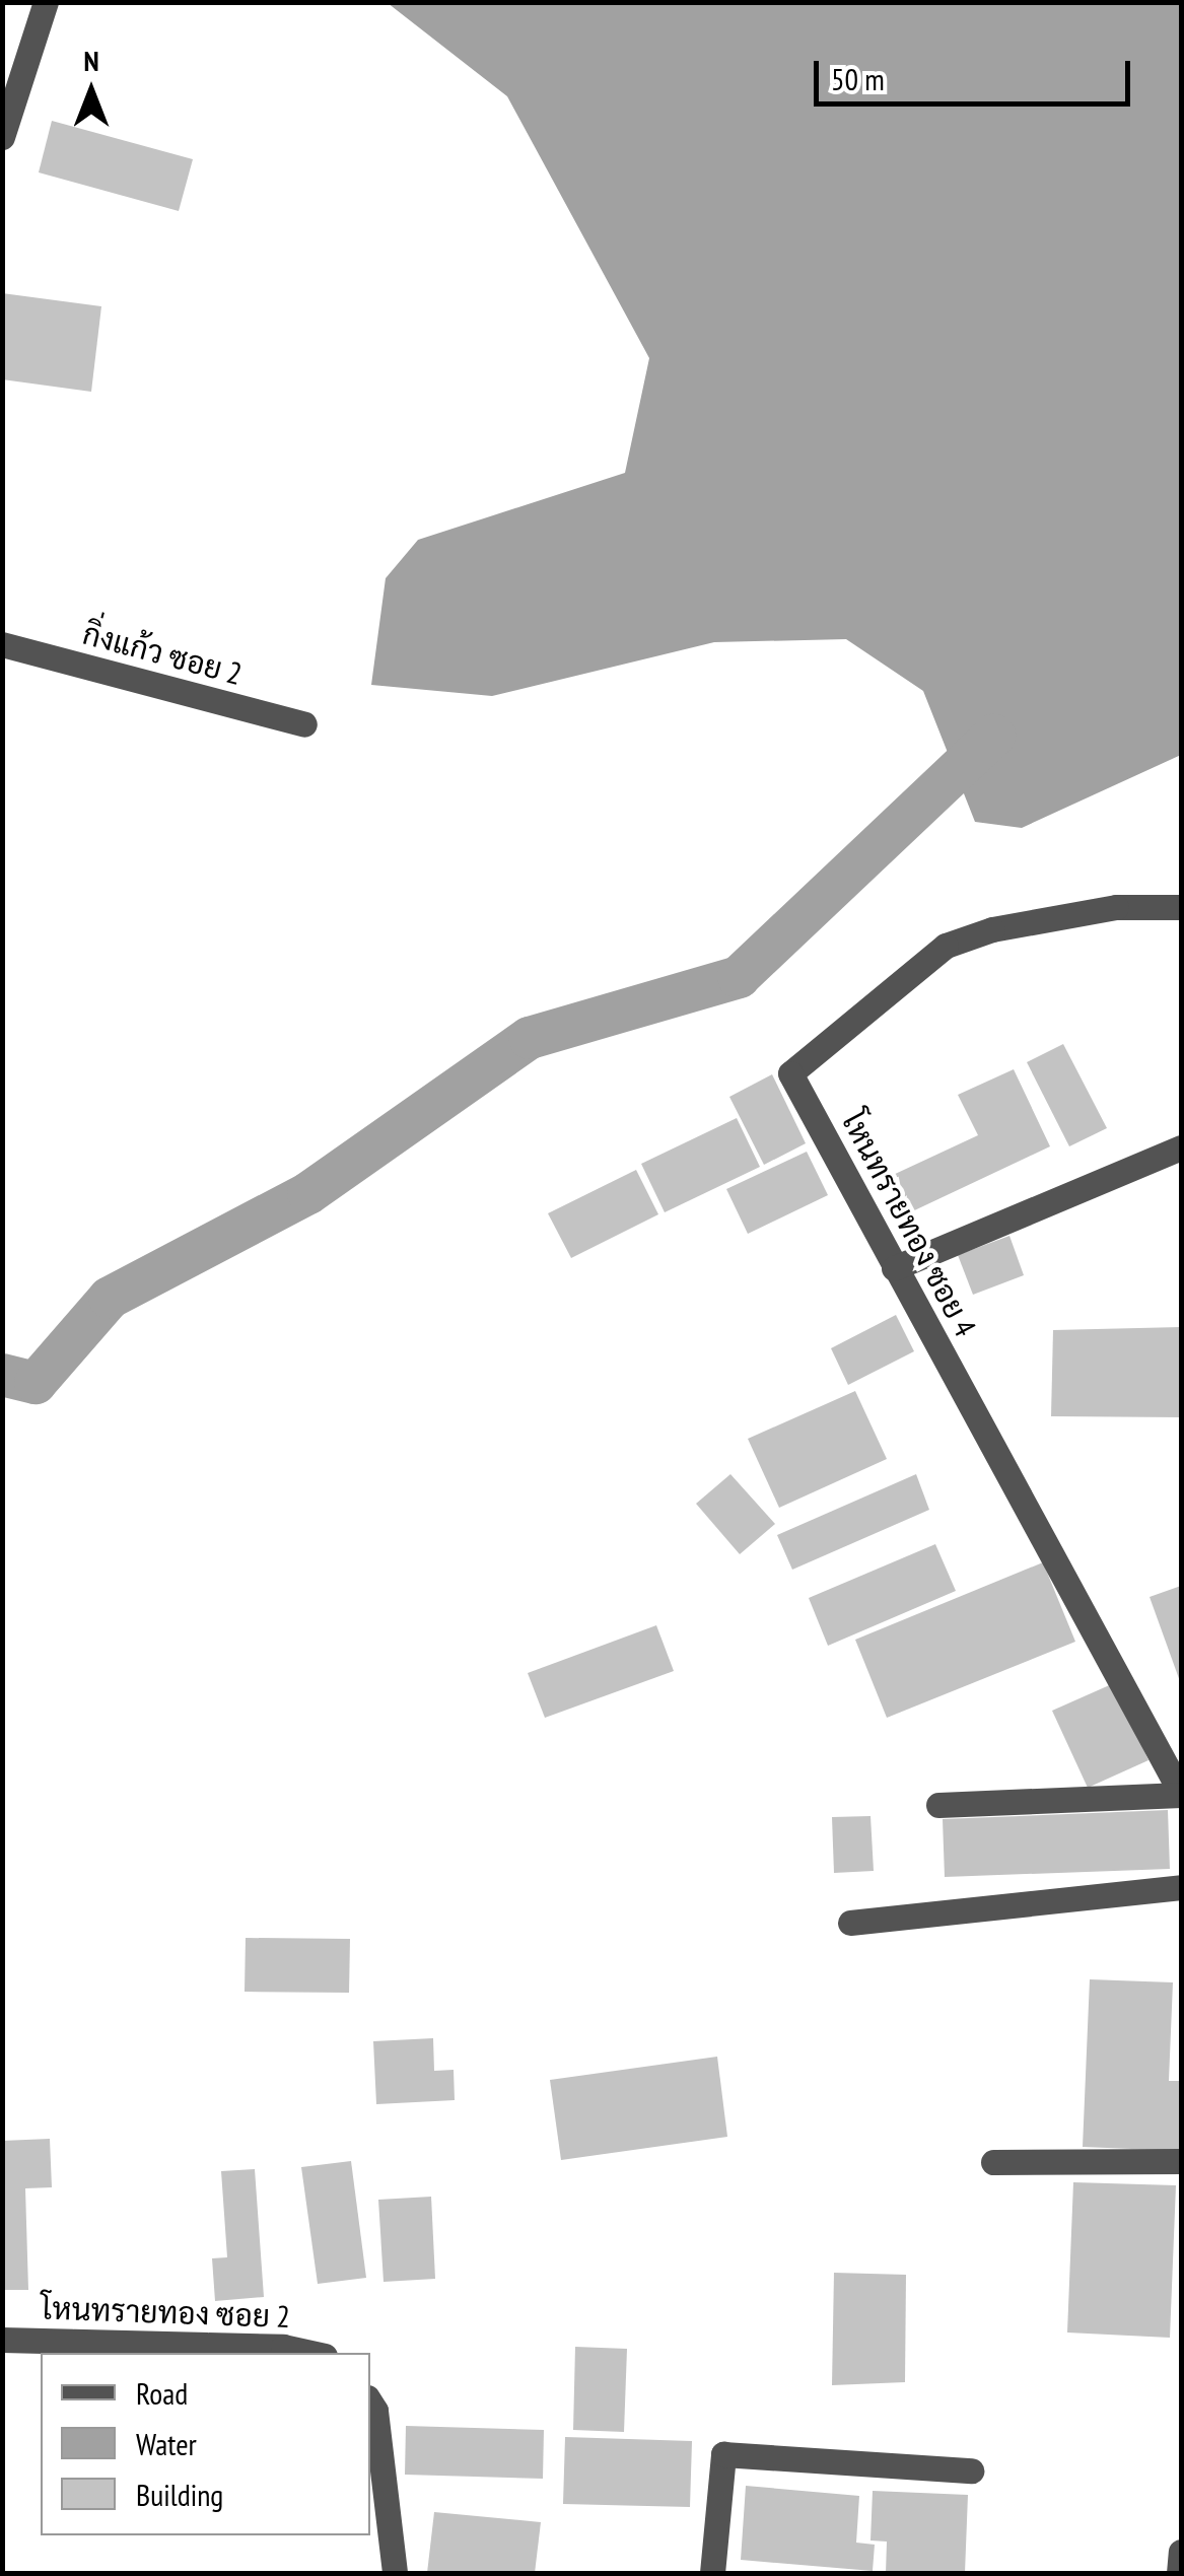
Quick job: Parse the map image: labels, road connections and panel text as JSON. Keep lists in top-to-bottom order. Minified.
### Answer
{"streets":{"street":["กิ่งแก้ว ซอย 2","โหนทรายทอง ซอย 4","โหนทรายทอง ซอย 2"]},"legend":["Road","Water","Building"],"scale_bar":"50 m","north":"top"}
